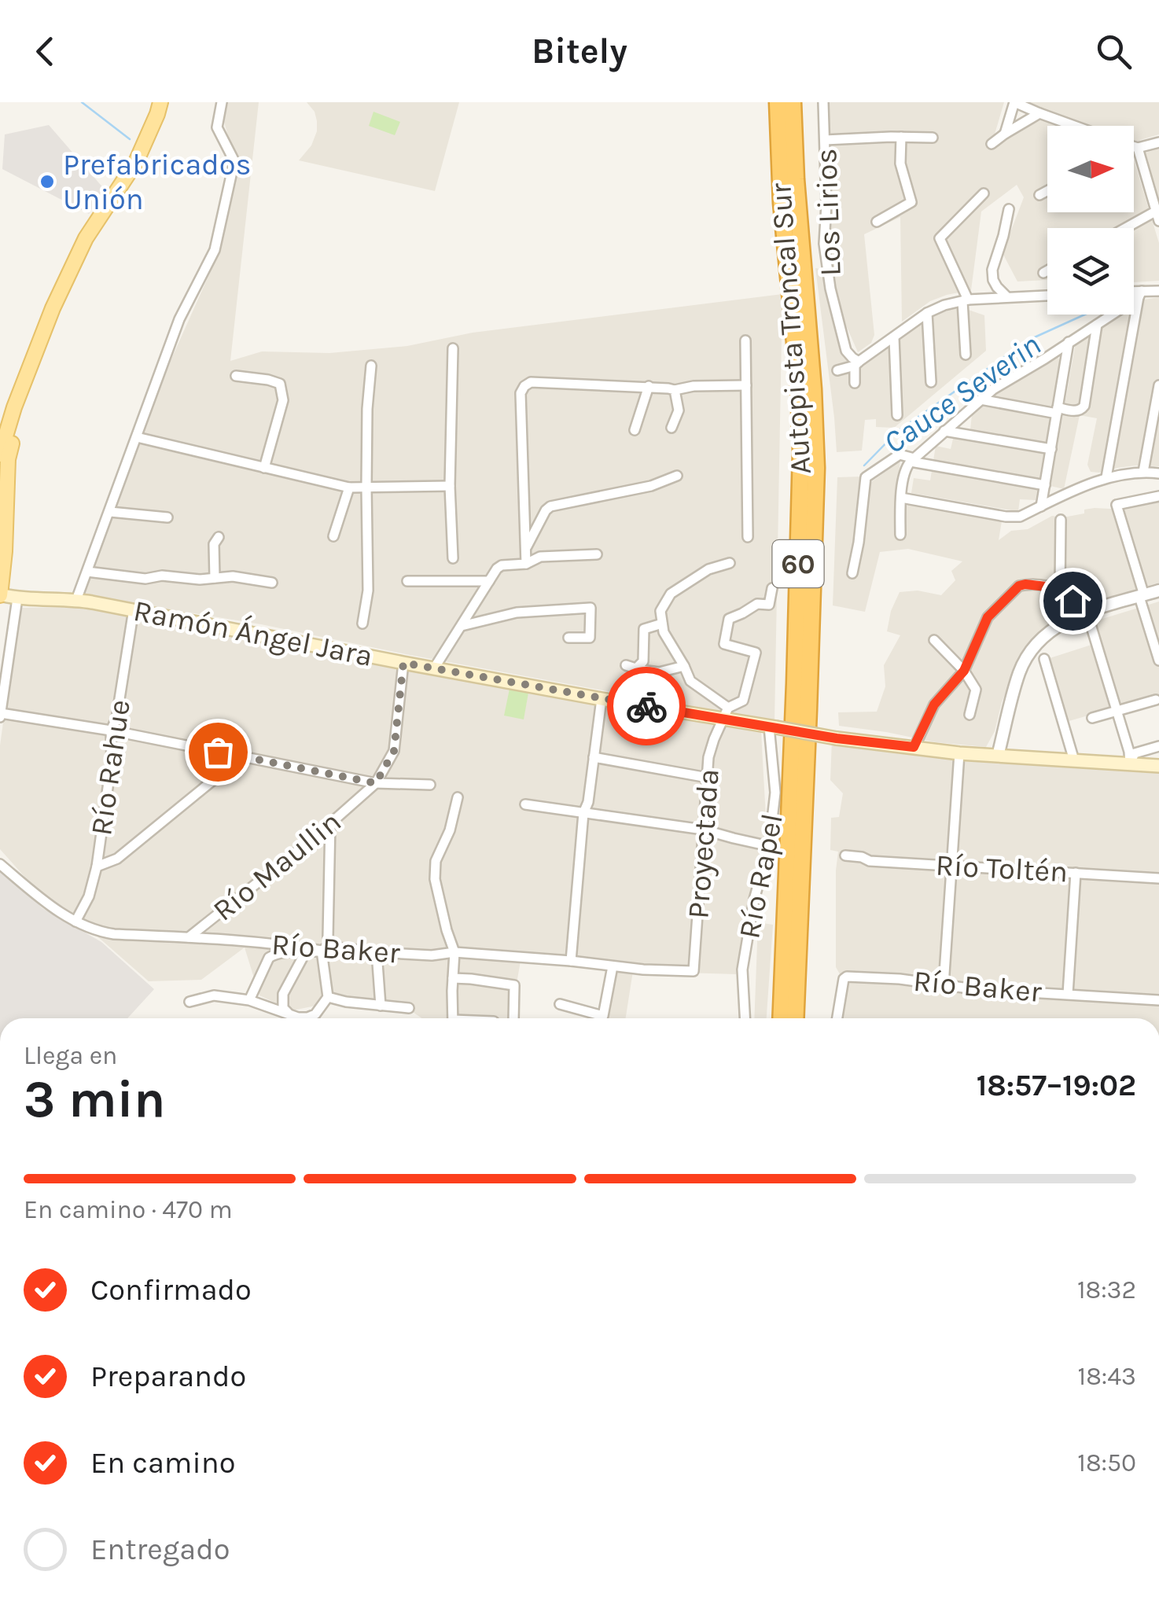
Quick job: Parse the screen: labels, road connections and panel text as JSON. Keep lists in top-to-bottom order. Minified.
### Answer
{"streets":{"highway":["Autopista Troncal Sur","60"],"main road":["Ramón Ángel Jara"],"street":["Los Lirios","Río Rahue","Proyectada","Río Maullin","Río Toltén","Río Rapel","Río Baker"]},"crossings":[["Ramón Ángel Jara","Río Rahue"],["Ramón Ángel Jara","Proyectada"],["Ramón Ángel Jara","Río Maullin"],["Ramón Ángel Jara","Río Rapel"],["Río Rahue","Río Baker"],["Proyectada","Río Baker"],["Río Maullin","Río Baker"]],"water":["Cauce Severin"],"places":["Prefabricados Unión"],"north":"right","page":{"header":"Bitely","heading":["3 min","Llega en","18:57–19:02"],"bar":"En camino · 470 m","list":[["Confirmado","18:32"],["Preparando","18:43"],["En camino","18:50"],"Entregado"]}}
